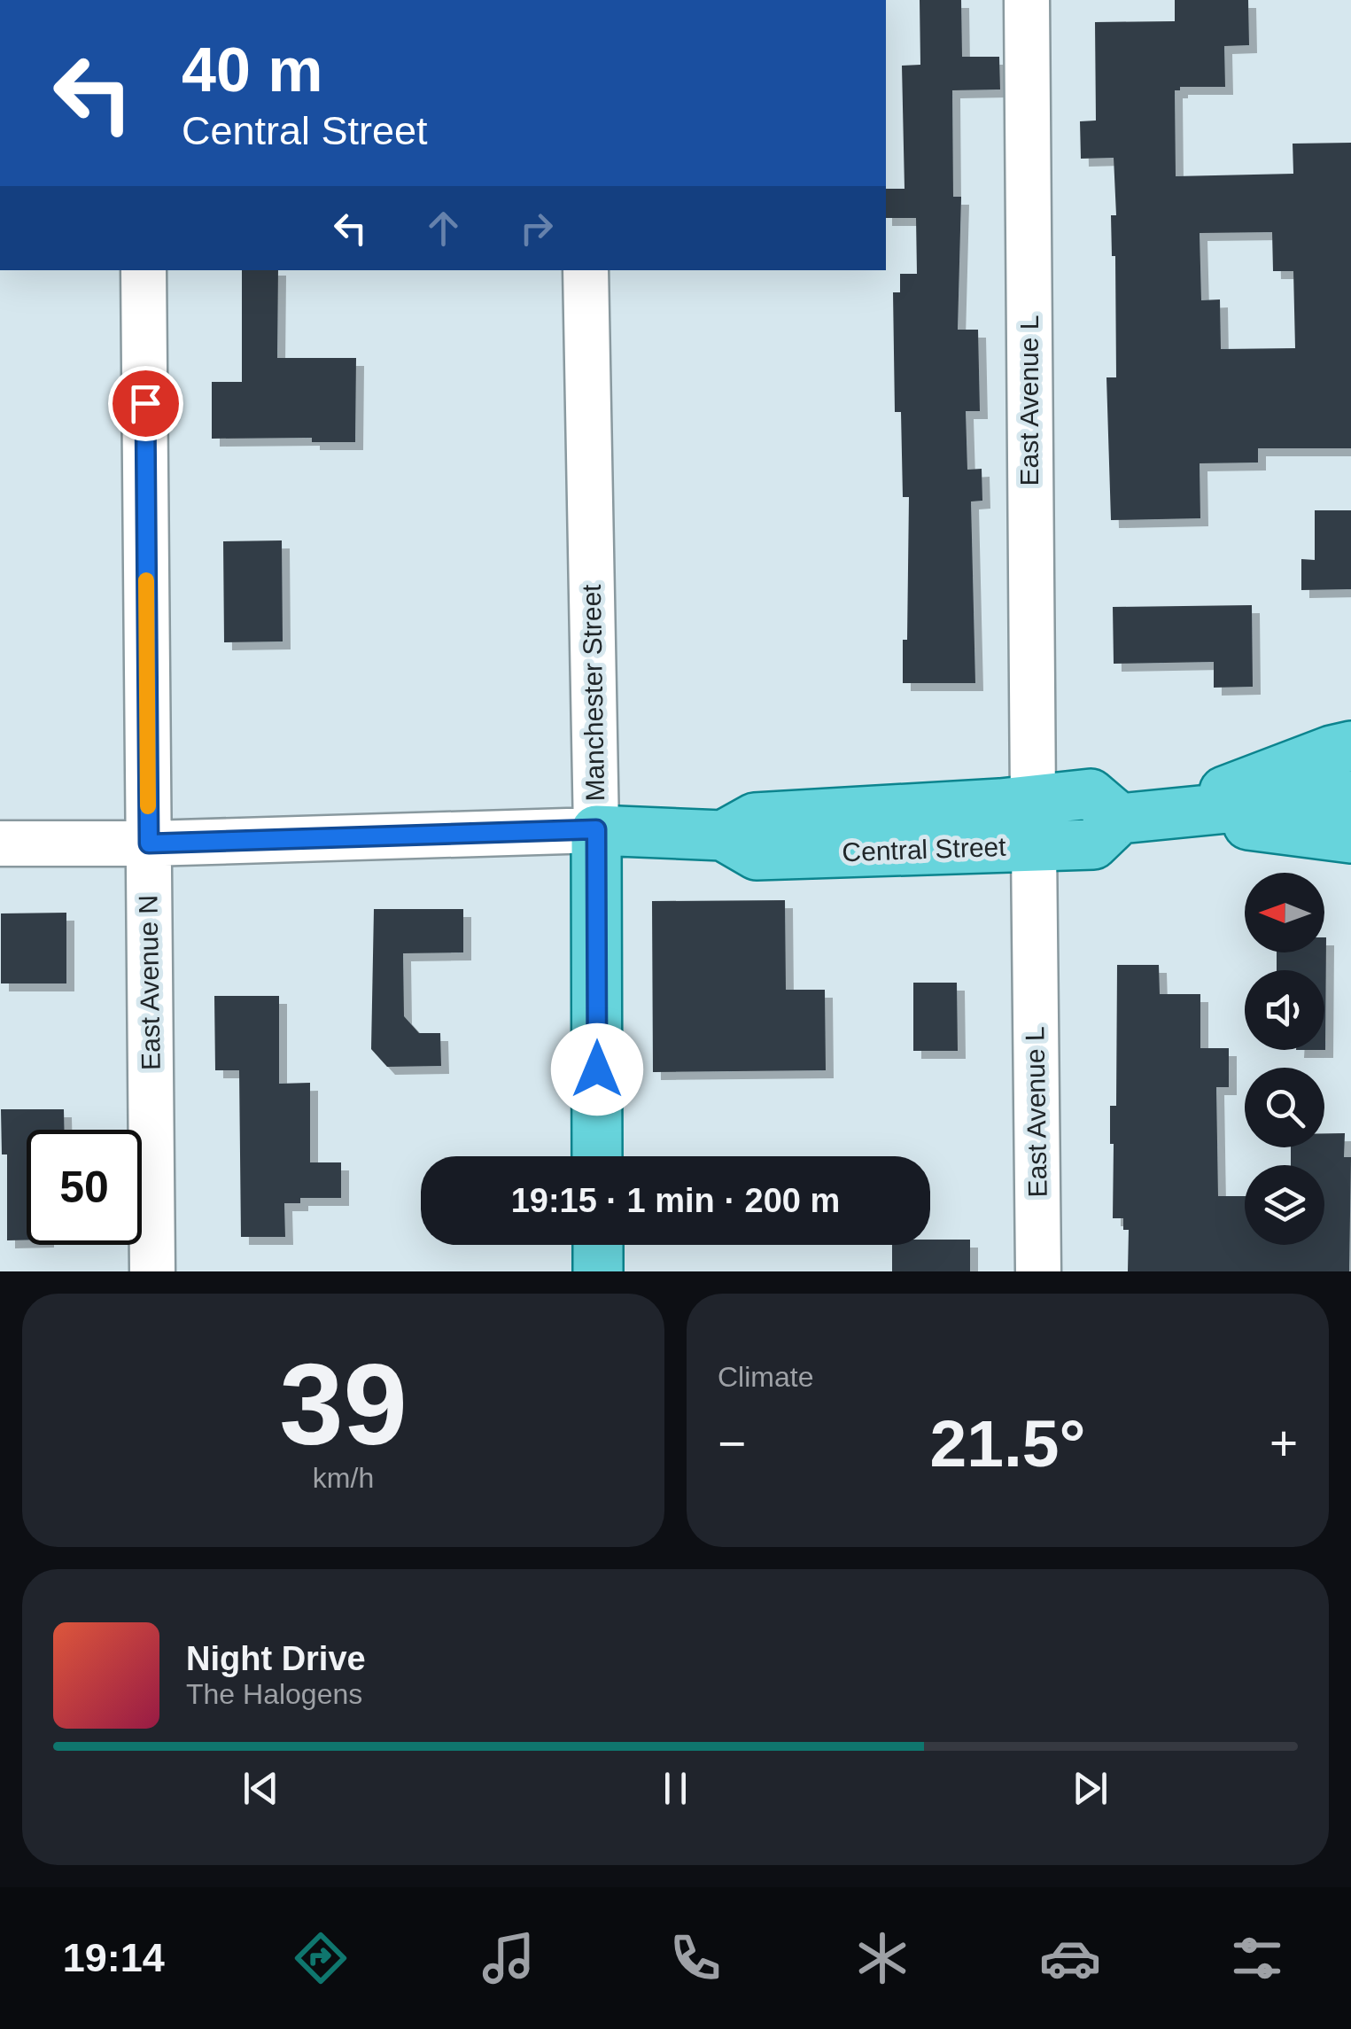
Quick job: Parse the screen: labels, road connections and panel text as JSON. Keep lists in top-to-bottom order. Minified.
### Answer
{"streets":{"main road":["Manchester Street","Central Street"],"street":["East Avenue L","East Avenue N"]},"crossings":[["East Avenue L","Central Street"],["Manchester Street","Central Street"],["Central Street","East Avenue N"]],"north":"left","page":{"turn":["40 m","Central Street"],"limit":"50","trip":"19:15 · 1 min · 200 m","tile":[["39","km/h"],"Climate"],"heat":["−","21.5°","+"],"song":["Night Drive","The Halogens"],"tabs":"19:14"}}
